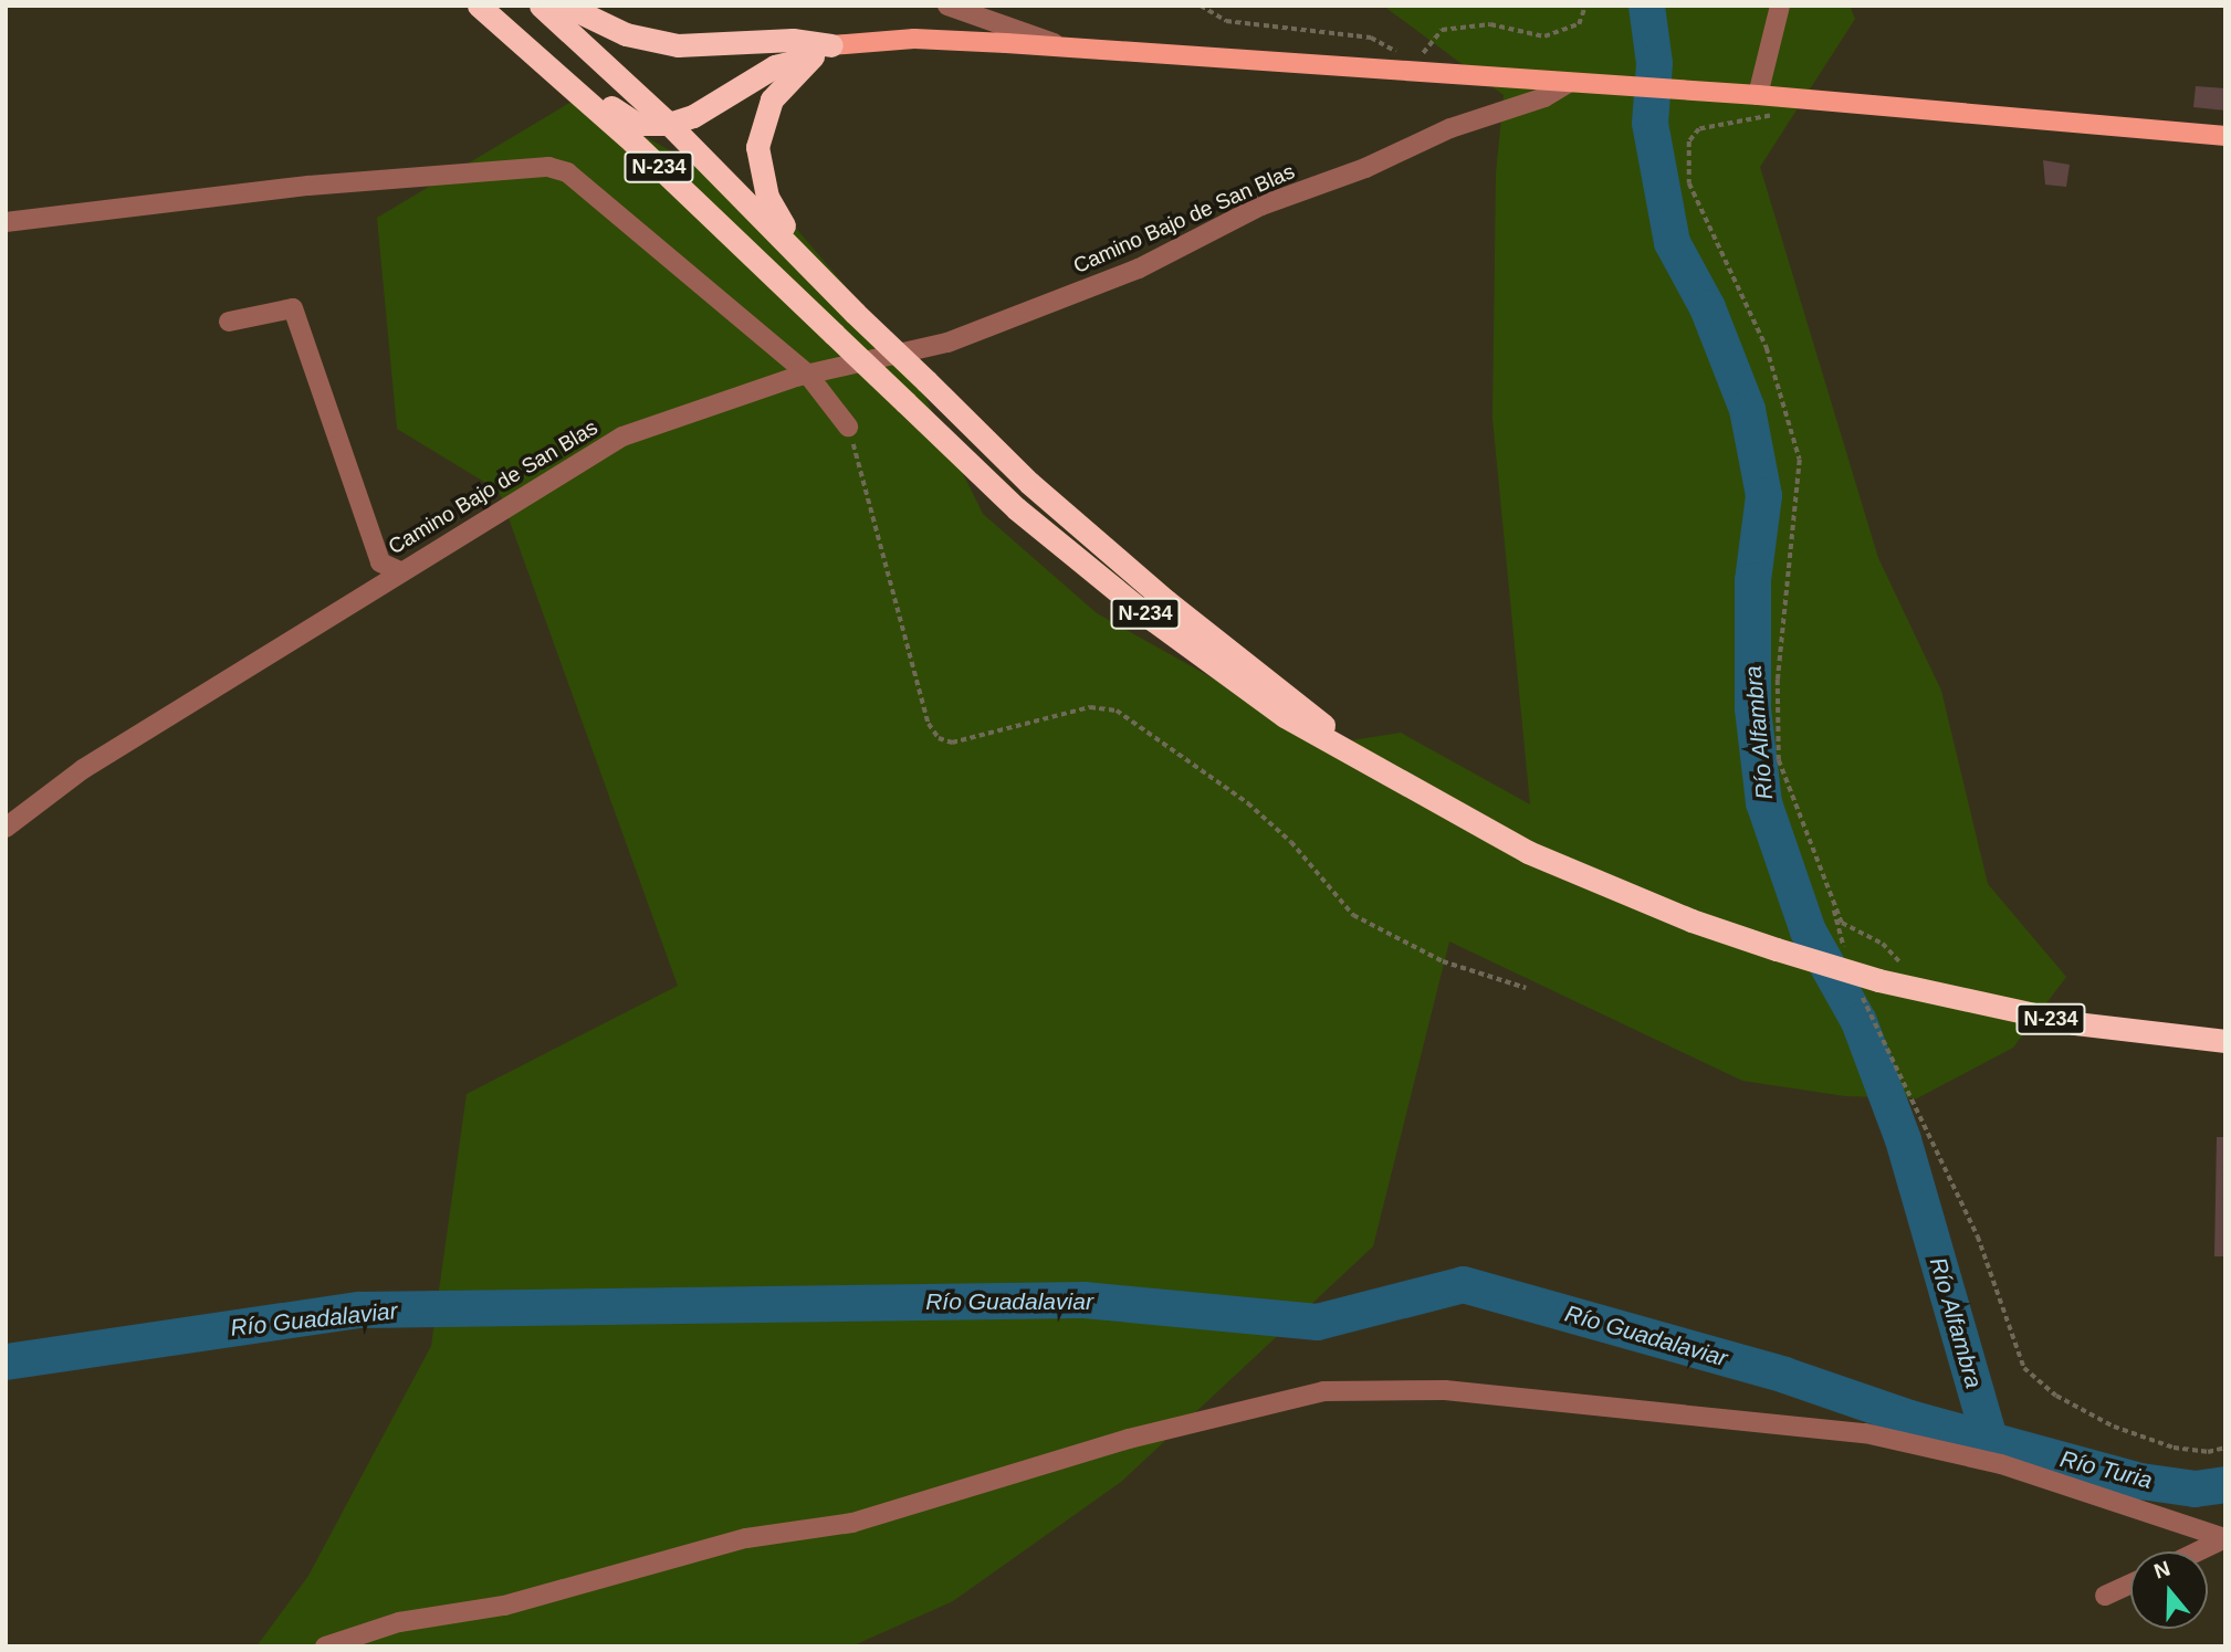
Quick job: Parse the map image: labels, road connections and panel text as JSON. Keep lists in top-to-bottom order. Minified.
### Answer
{"streets":{"highway":["N-234"],"street":["Camino Bajo de San Blas"]},"water":["Río Alfambra","Río Guadalaviar","Río Turia"],"north":"top"}
